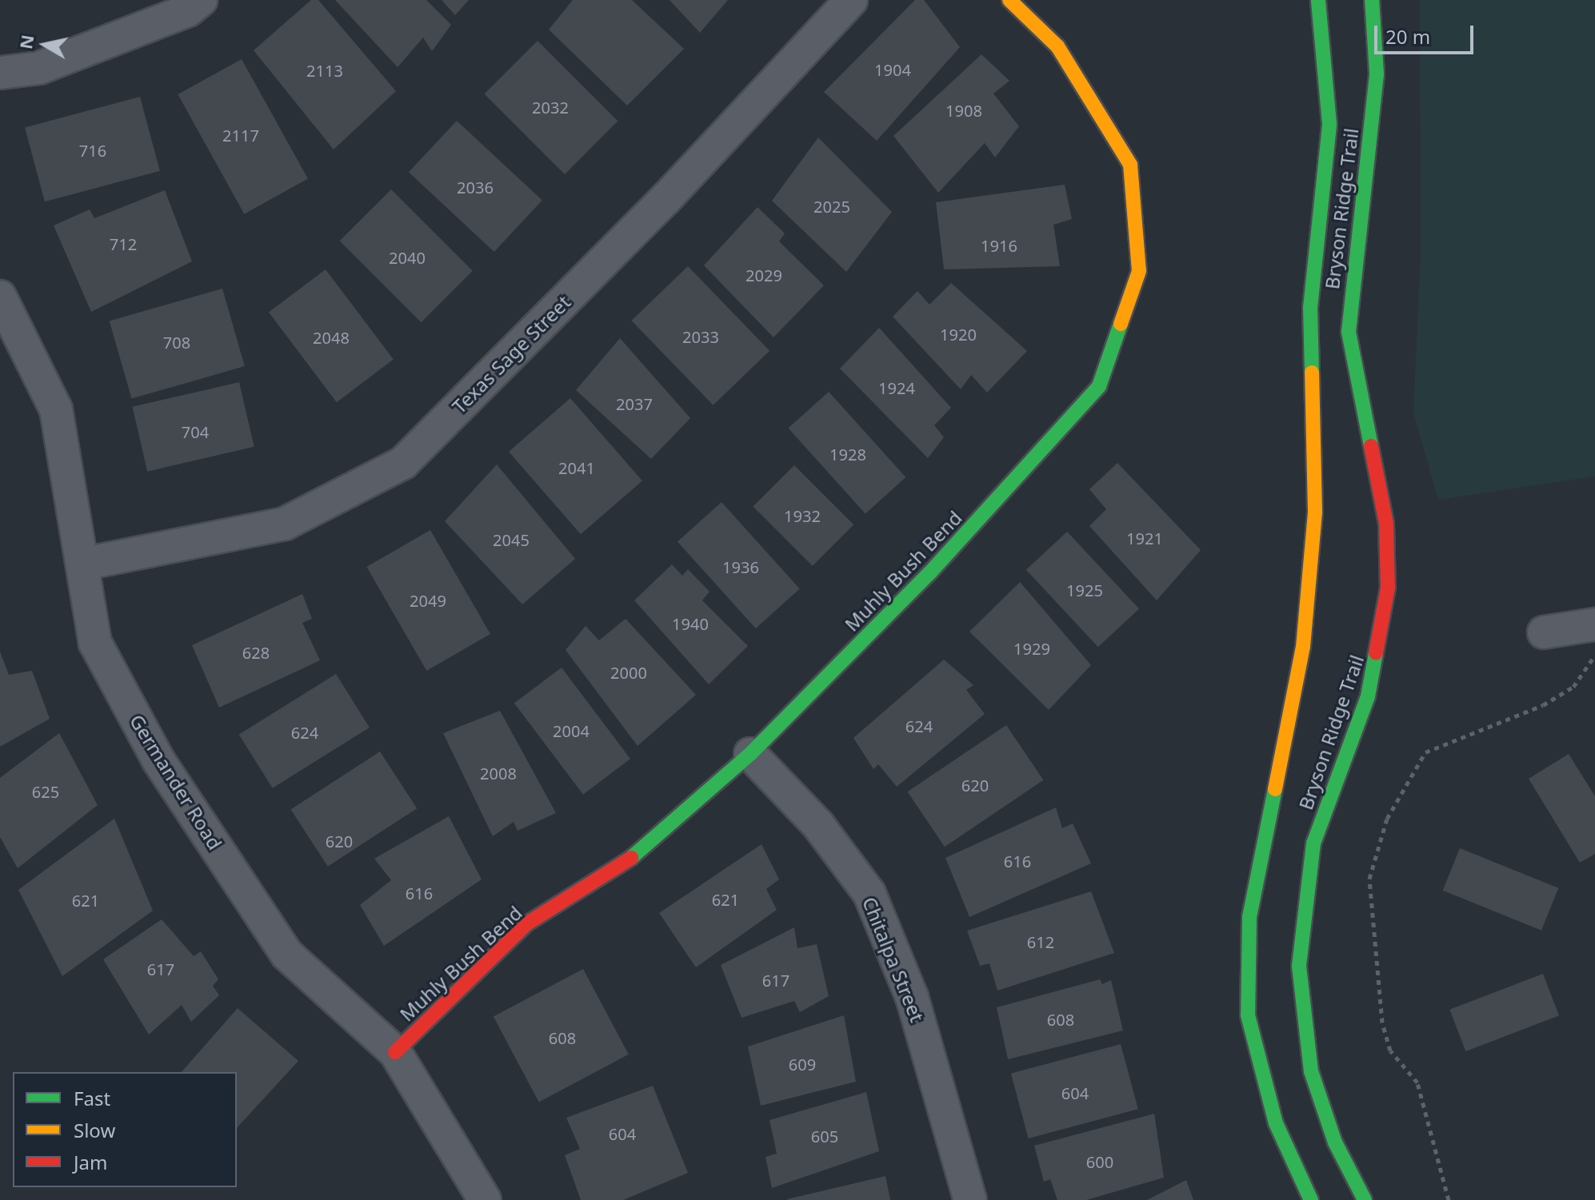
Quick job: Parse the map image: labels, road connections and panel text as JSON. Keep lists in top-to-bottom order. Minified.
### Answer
{"streets":{"street":["Bryson Ridge Trail","Texas Sage Street","Muhly Bush Bend","Germander Road","Chitalpa Street"]},"crossings":[["Texas Sage Street","Germander Road"],["Muhly Bush Bend","Germander Road"],["Muhly Bush Bend","Chitalpa Street"]],"house_numbers":["1904","2113","2032","1908","2117","716","2036","2025","712","1916","2040","2029","1920","2033","2048","708","1924","2037","704","1928","2041","1932","1921","2045","1936","1925","2049","1940","1929","628","2000","624","2004","624","2008","620","625","620","616","616","621","621","612","617","617","608","608","609","604","604","605","600"],"legend":["Fast","Slow","Jam"],"scale_bar":"20 m","north":"left"}
